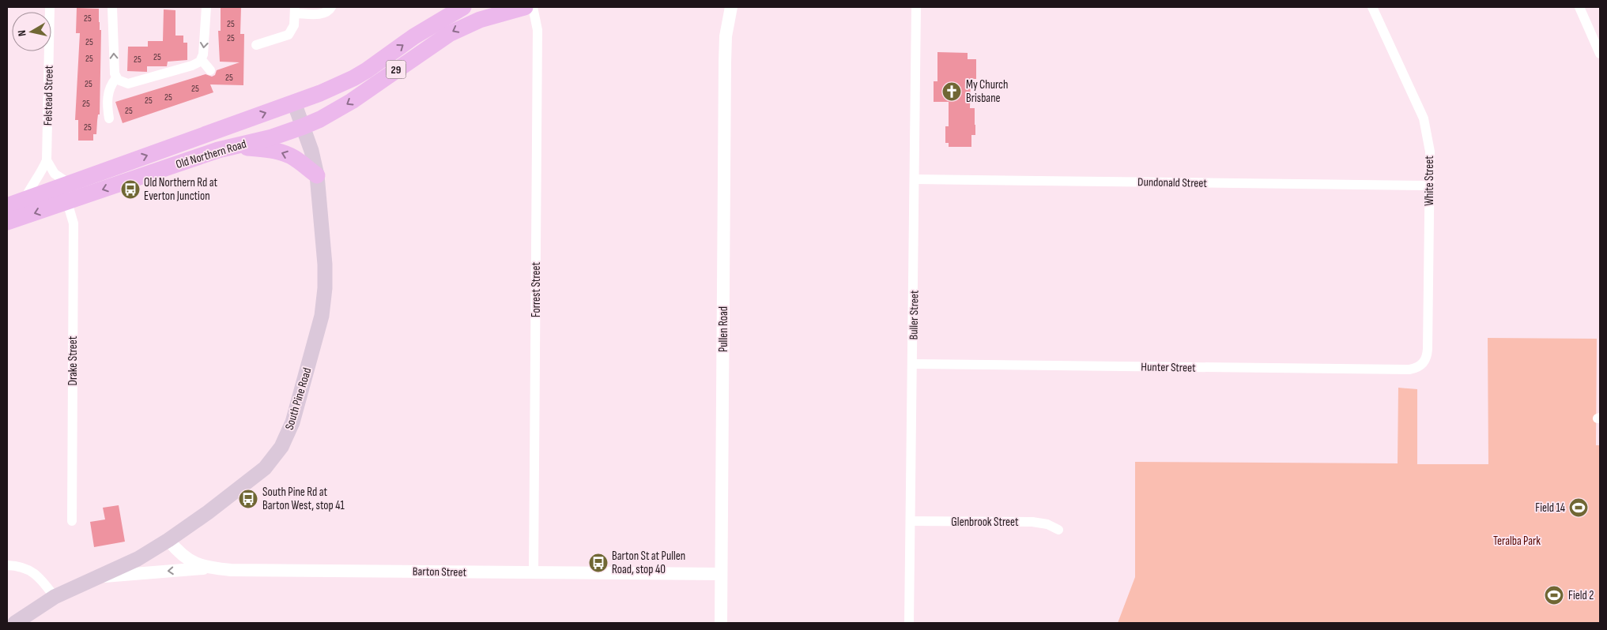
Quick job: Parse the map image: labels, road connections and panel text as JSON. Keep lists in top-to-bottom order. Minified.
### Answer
{"streets":{"highway":["29","Old Northern Road"],"main road":["South Pine Road"],"street":["Felstead Street","White Street","Dundonald Street","Forrest Street","Buller Street","Pullen Road","Drake Street","Hunter Street","Glenbrook Street","Barton Street"]},"crossings":[["29","Old Northern Road"],["29","South Pine Road"],["Felstead Street","Old Northern Road"],["Old Northern Road","Drake Street"],["Old Northern Road","South Pine Road"],["White Street","Dundonald Street"],["White Street","Hunter Street"],["Dundonald Street","Buller Street"],["Forrest Street","Barton Street"],["Buller Street","Hunter Street"],["Buller Street","Glenbrook Street"],["Pullen Road","Barton Street"],["South Pine Road","Barton Street"]],"parks":["Teralba Park"],"places":{"church":["My Church Brisbane"],"bus stop":["Old Northern Rd at Everton Junction","South Pine Rd at Barton West, stop 41","Barton St at Pullen Road, stop 40"],"sports":["Field 14","Field 2"]},"house_numbers":["25","25","25","25","25","25","25","25","25","25","25","25","25","25","25"],"north":"left"}
